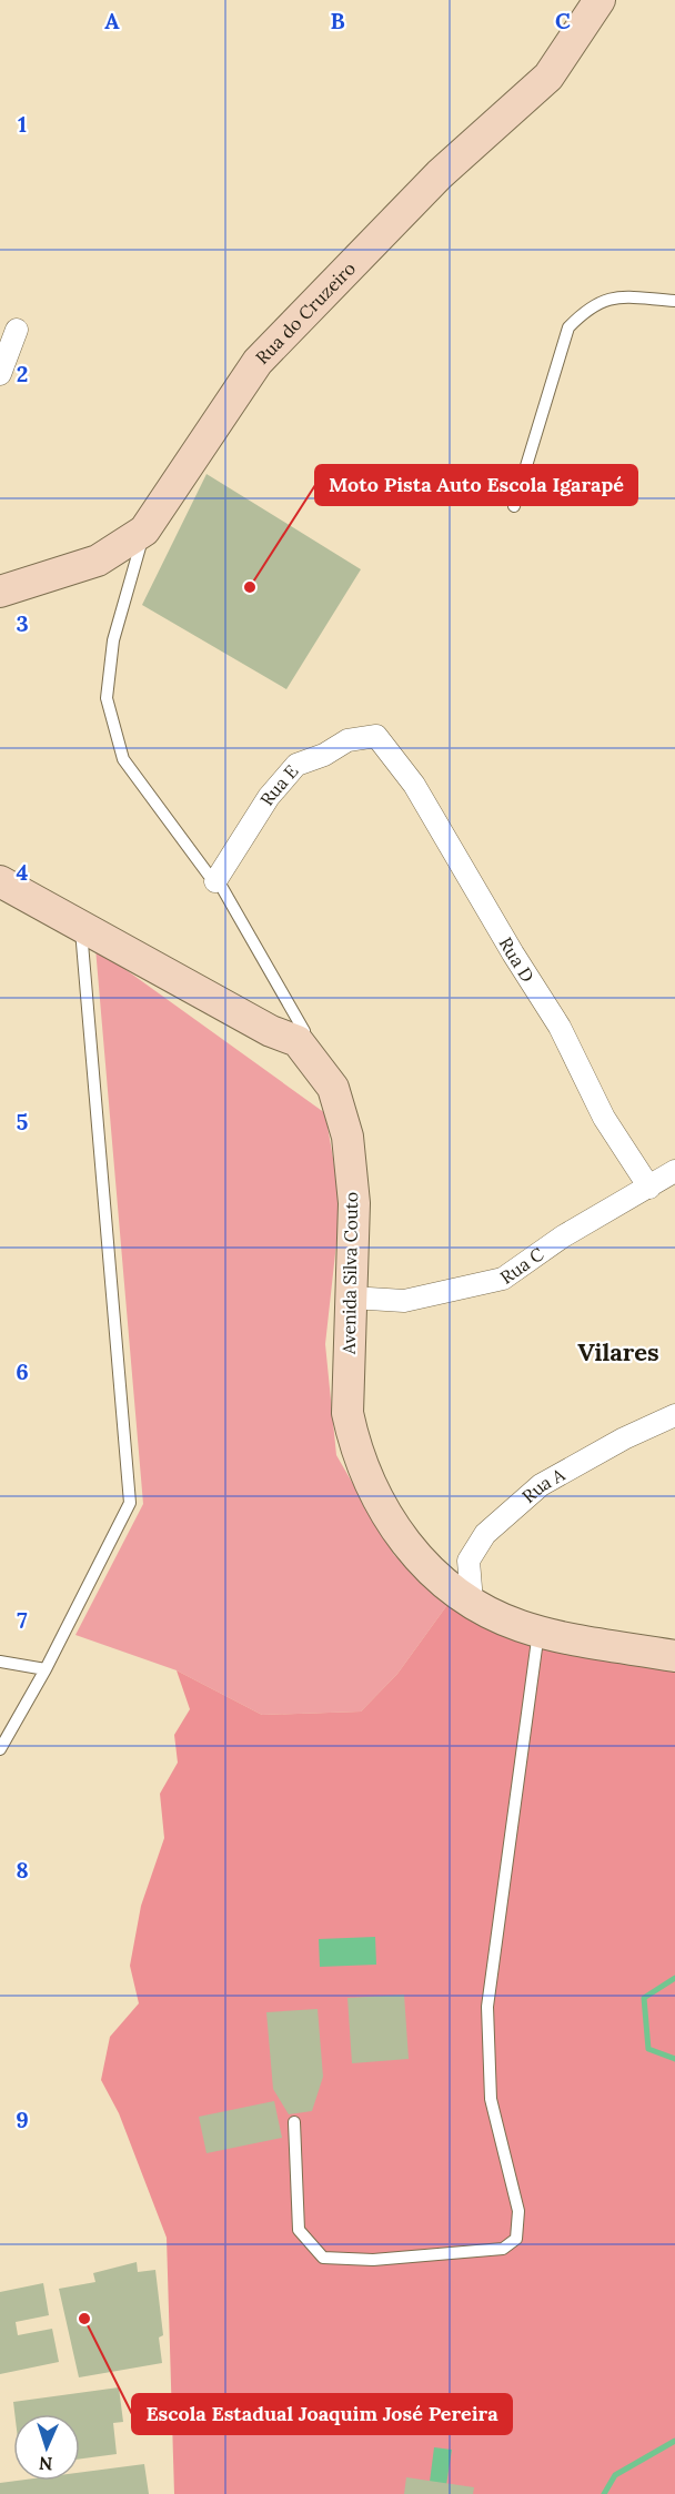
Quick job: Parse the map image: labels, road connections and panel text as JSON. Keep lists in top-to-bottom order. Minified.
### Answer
{"streets":{"main road":["Rua do Cruzeiro","Avenida Silva Couto"],"street":["Rua E","Rua D","Rua C","Rua A"]},"crossings":[["Rua E","Rua D"],["Rua D","Rua C"],["Rua C","Avenida Silva Couto"],["Avenida Silva Couto","Rua A"]],"districts":["Vilares"],"places":["Moto Pista Auto Escola Igarapé","Escola Estadual Joaquim José Pereira"],"north":"bottom","grid":{"columns":["A","B","C"],"rows":["1","2","3","4","5","6","7","8","9"]}}
